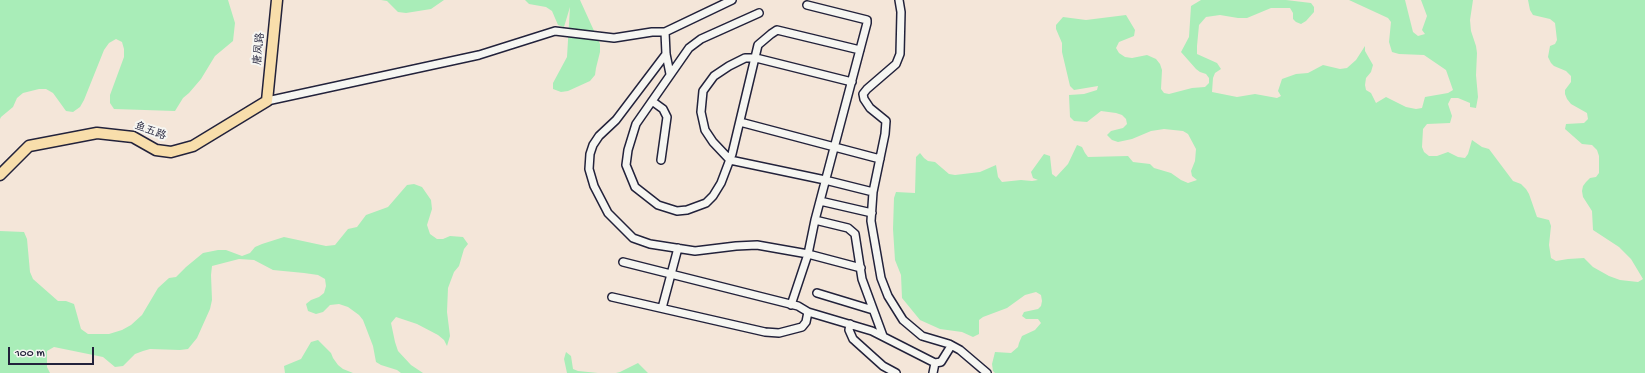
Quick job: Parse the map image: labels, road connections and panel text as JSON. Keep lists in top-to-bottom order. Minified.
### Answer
{"streets":{"highway":["唐凤路","鱼五路"]},"crossings":[["唐凤路","鱼五路"]],"scale_bar":"100 m"}
